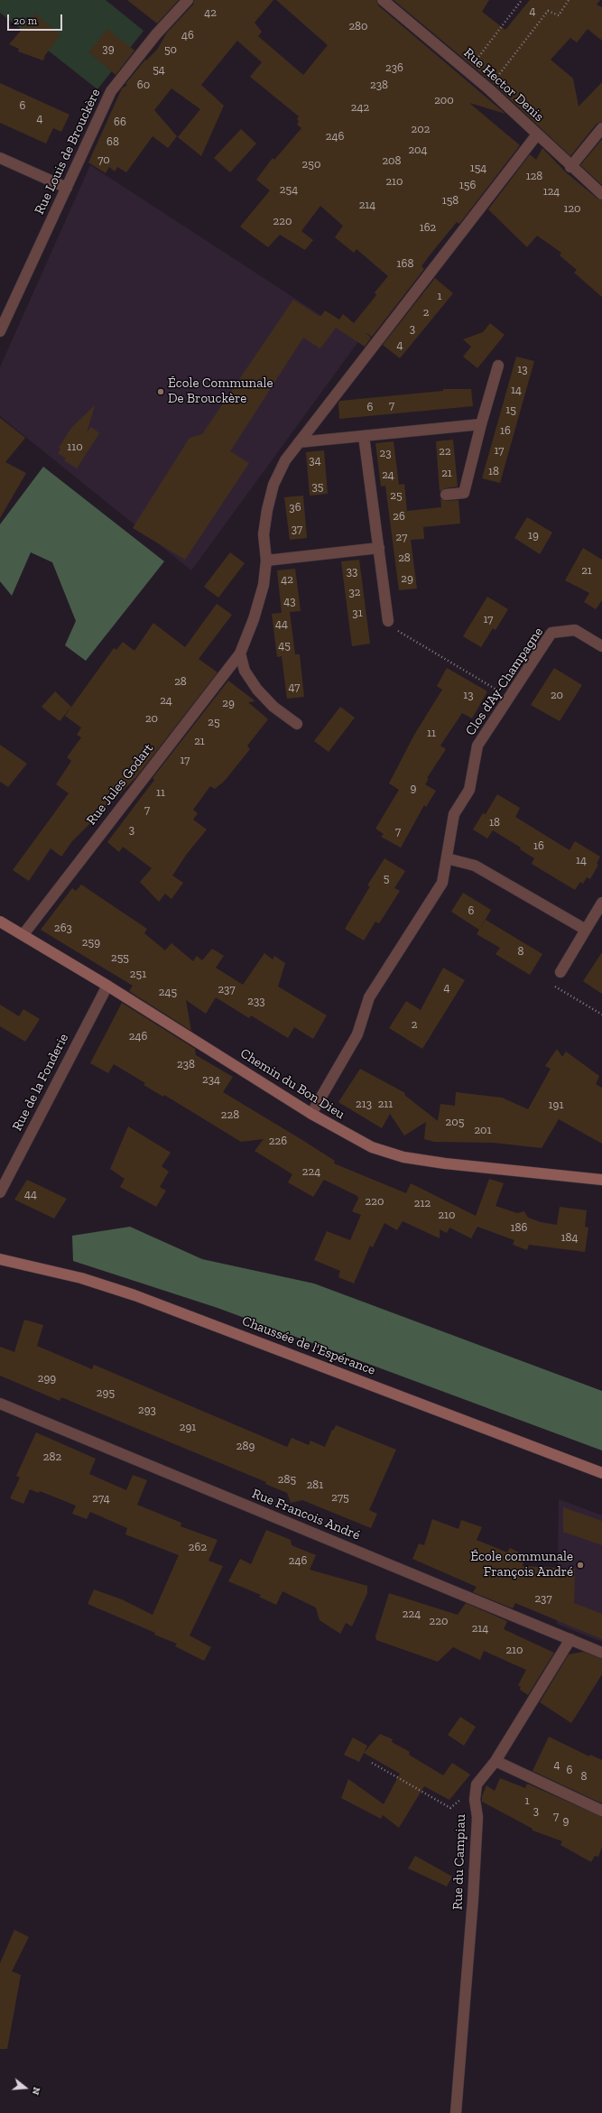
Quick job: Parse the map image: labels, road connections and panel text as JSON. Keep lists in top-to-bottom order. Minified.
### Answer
{"streets":{"street":["Rue Hector Denis","Rue Louis de Brouckère","Clos d'Ay-Champagne","Rue Jules Godart","Rue de la Fonderie","Chemin du Bon Dieu","Chaussée de l'Espérance","Rue Francois André","Rue du Campiau"]},"crossings":[["Rue Hector Denis","Rue Jules Godart"],["Clos d'Ay-Champagne","Chemin du Bon Dieu"],["Rue Jules Godart","Chemin du Bon Dieu"],["Rue de la Fonderie","Chemin du Bon Dieu"]],"places":["École Communale De Brouckère","École communale François André"],"house_numbers":["4","42","280","46","39","50","236","54","60","238","200","6","242","4","66","202","246","68","204","70","208","250","154","128","210","156","254","124","158","214","120","220","162","168","1","2","3","4","13","14","7","6","15","16","110","17","22","23","34","18","21","24","35","25","36","26","37","19","27","28","21","33","29","42","32","43","31","17","44","45","28","47","13","20","24","29","20","25","11","21","17","9","11","7","18","3","7","16","14","5","6","263","259","8","255","251","4","237","245","233","2","246","238","234","213","211","191","228","205","201","226","224","44","220","212","210","186","184","299","295","293","291","289","282","285","281","275","274","262","246","237","224","220","214","210","4","6","8","1","3","7","9"],"scale_bar":"20 m","north":"right"}
